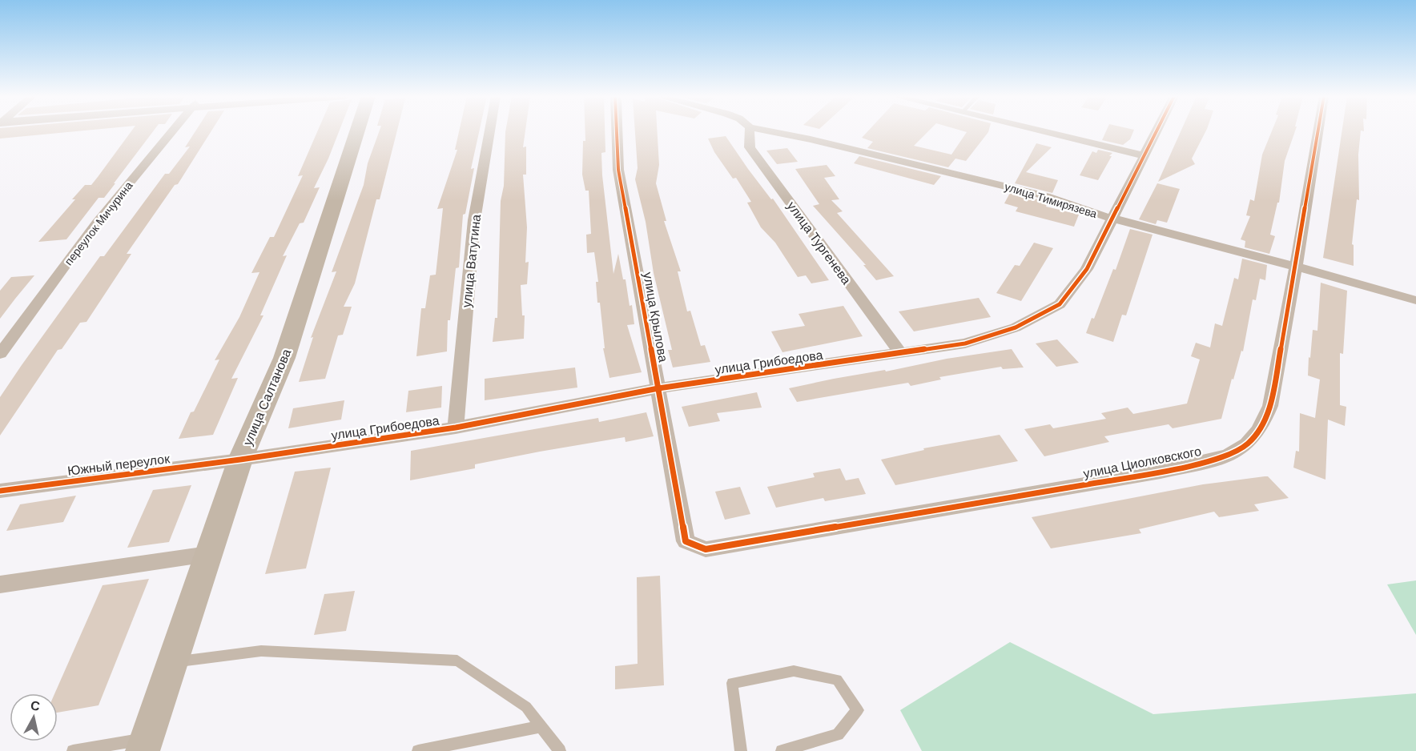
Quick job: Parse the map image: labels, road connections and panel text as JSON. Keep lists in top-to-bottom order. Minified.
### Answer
{"streets":{"main road":["улица Салтанова"],"street":["улица Тимирязева","переулок Мичурина","улица Тургенева","улица Ватутина","улица Крылова","улица Грибоедова","улица Циолковского","Южный переулок"]},"crossings":[["улица Тимирязева","улица Грибоедова"],["улица Тимирязева","улица Циолковского"],["улица Тургенева","улица Грибоедова"],["улица Ватутина","улица Грибоедова"],["улица Крылова","улица Грибоедова"],["улица Крылова","улица Циолковского"],["улица Грибоедова","улица Салтанова"],["улица Грибоедова","Южный переулок"],["улица Салтанова","Южный переулок"]],"north":"top"}
